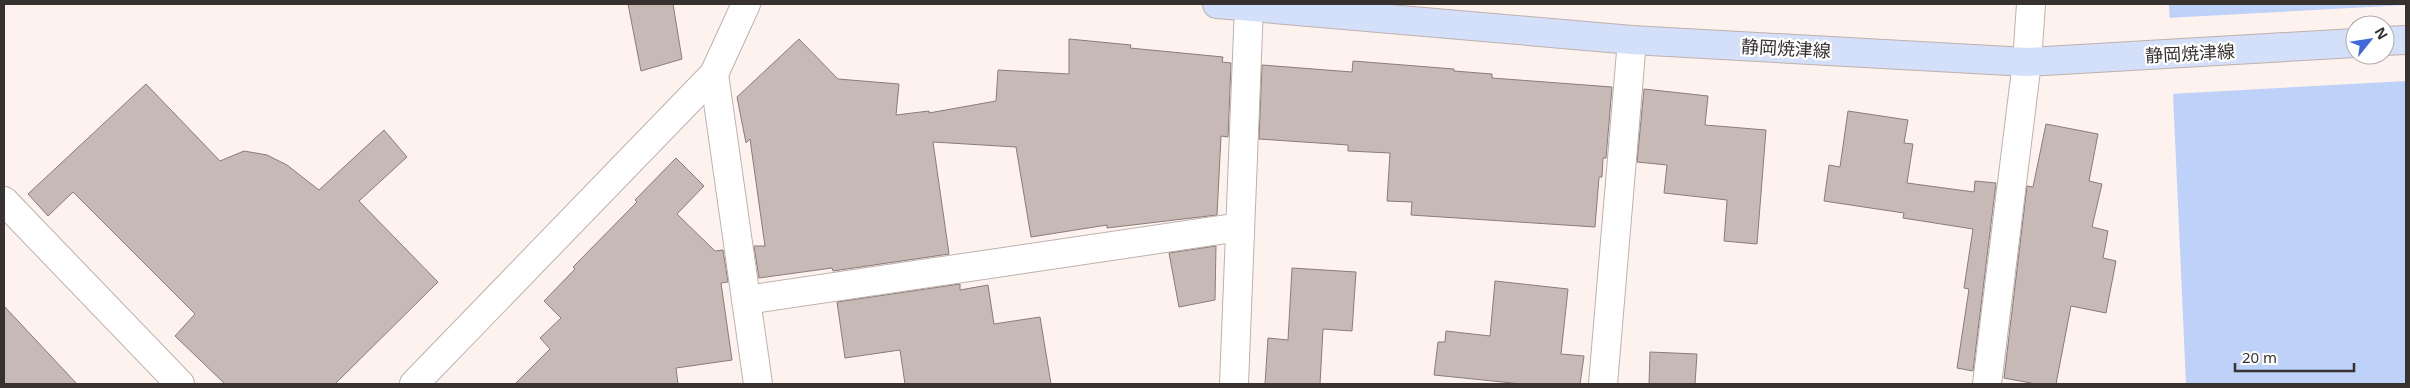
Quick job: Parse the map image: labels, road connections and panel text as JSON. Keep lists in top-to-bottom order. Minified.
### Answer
{"streets":{"main road":["静岡焼津線"]},"scale_bar":"20 m","north":"top right"}
